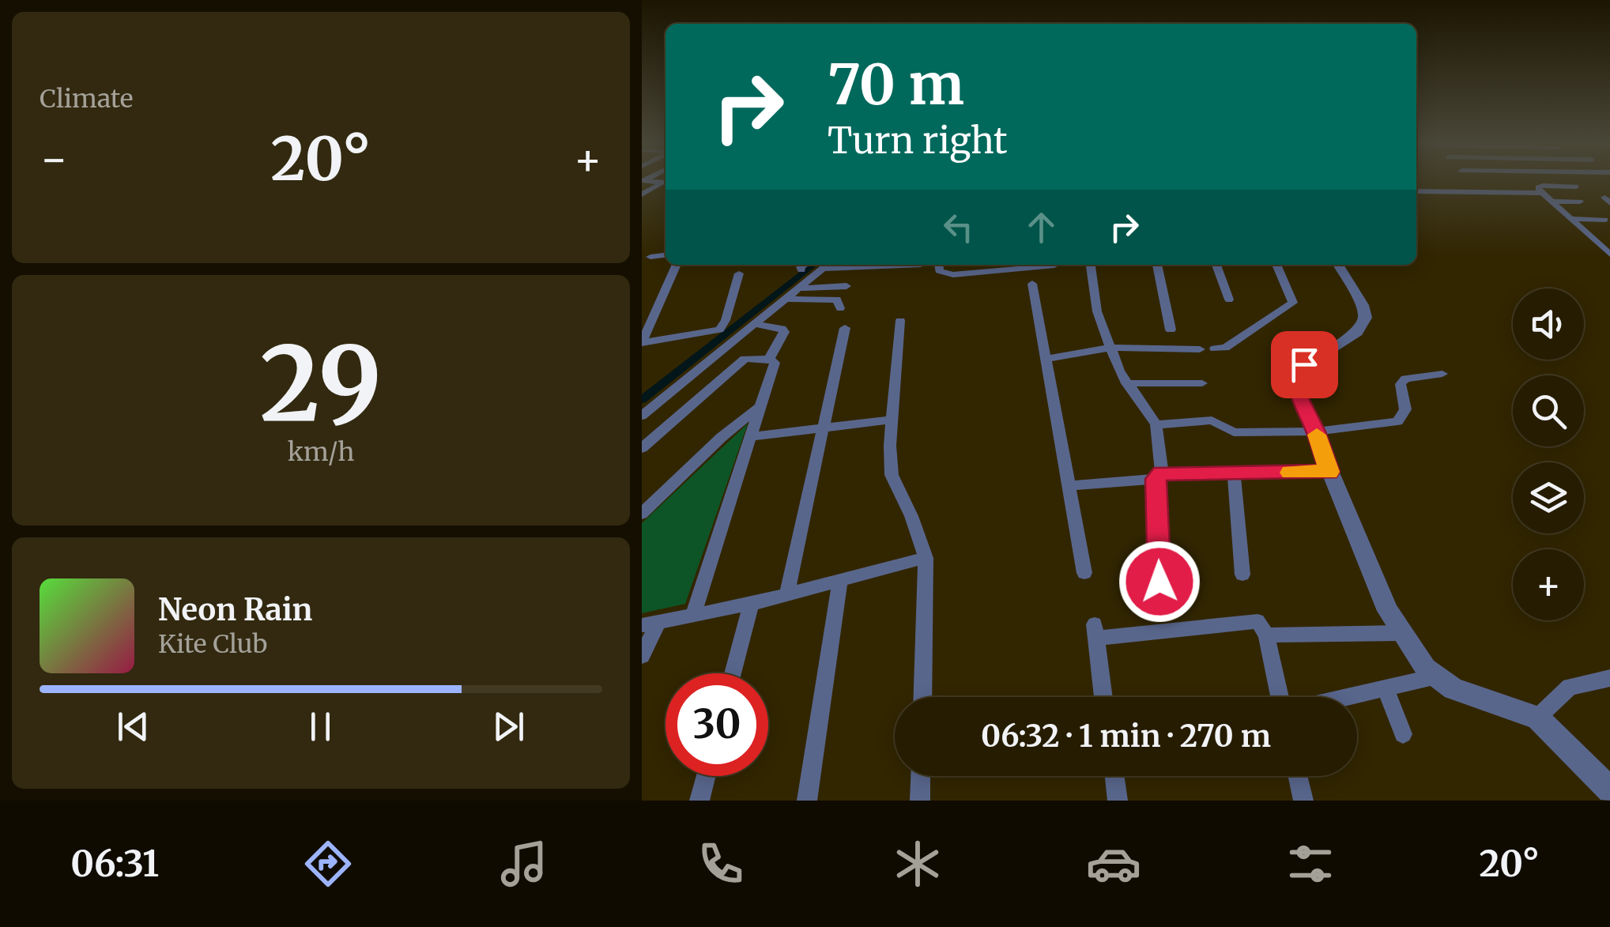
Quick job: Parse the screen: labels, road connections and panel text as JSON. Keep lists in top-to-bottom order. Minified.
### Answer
{"page":{"tile":["Climate",["29","km/h"]],"turn":["70 m","Turn right"],"heat":["−","20°","+"],"map_buttons":"+","song":["Neon Rain","Kite Club"],"limit":"30","trip":"06:32 · 1 min · 270 m","tabs":["06:31","20°"]}}
